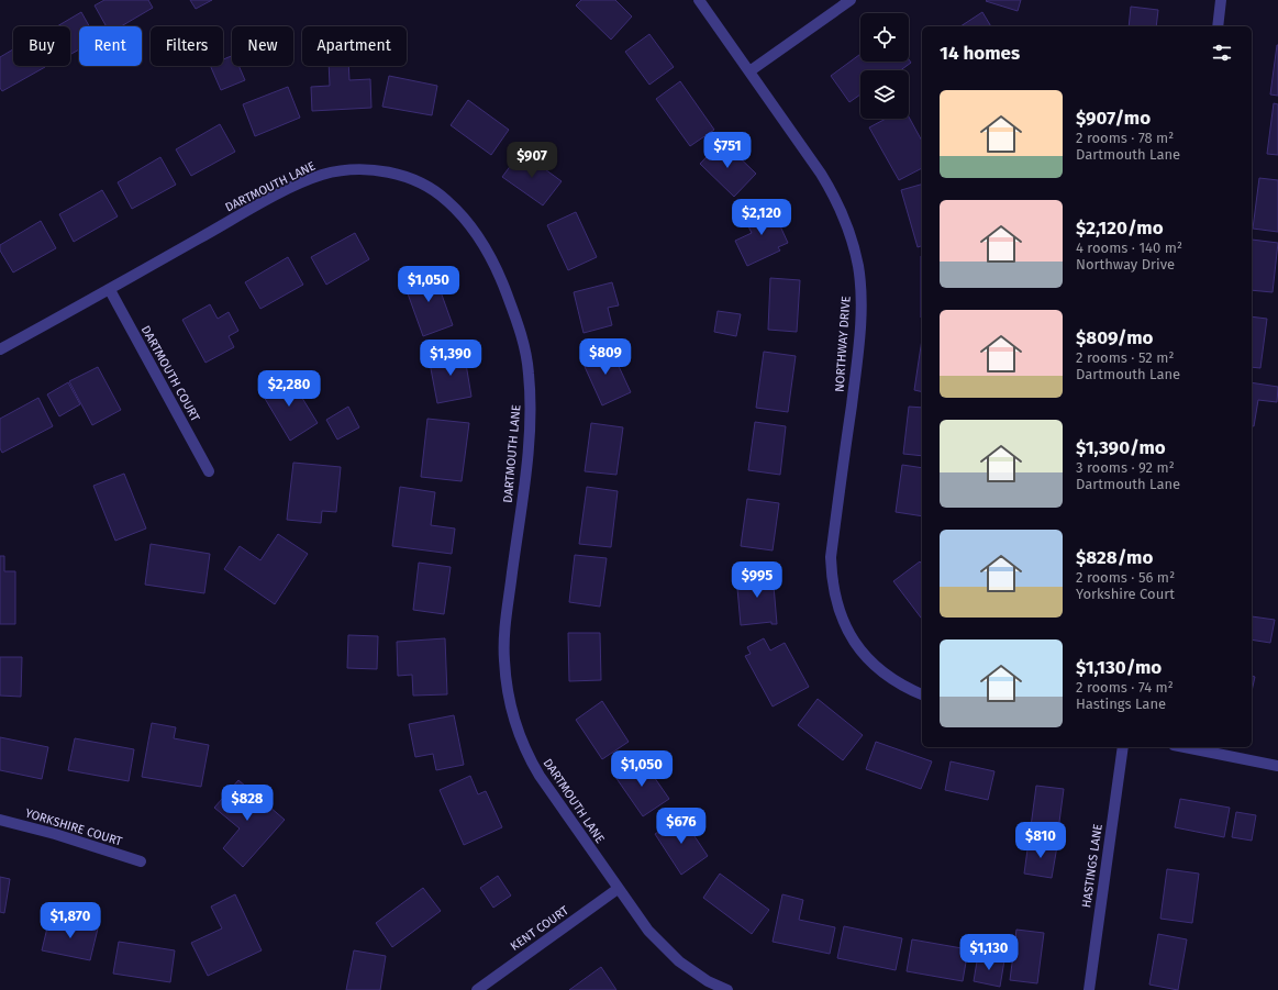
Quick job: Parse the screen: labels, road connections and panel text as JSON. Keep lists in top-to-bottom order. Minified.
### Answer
{"streets":{"street":["DARTMOUTH LANE","NORTHWAY DRIVE","DARTMOUTH COURT","YORKSHIRE COURT","HASTINGS LANE","KENT COURT"]},"crossings":[["DARTMOUTH LANE","DARTMOUTH COURT"],["DARTMOUTH LANE","KENT COURT"]],"page":{"chip":["Buy","Rent","Filters","New","Apartment"],"heading":"14 homes","list":[{"name":"$907/mo","note":"2 rooms · 78 m² · Dartmouth Lane"},{"name":"$2,120/mo","note":"4 rooms · 140 m² · Northway Drive"},{"name":"$809/mo","note":"2 rooms · 52 m² · Dartmouth Lane"},{"name":"$1,390/mo","note":"3 rooms · 92 m² · Dartmouth Lane"},{"name":"$828/mo","note":"2 rooms · 56 m² · Yorkshire Court"},{"name":"$1,130/mo","note":"2 rooms · 74 m² · Hastings Lane"}],"price":["$751","$907","$2,120","$1,050","$809","$1,390","$2,280","$995","$1,050","$828","$676","$810","$1,870","$1,130"]}}
